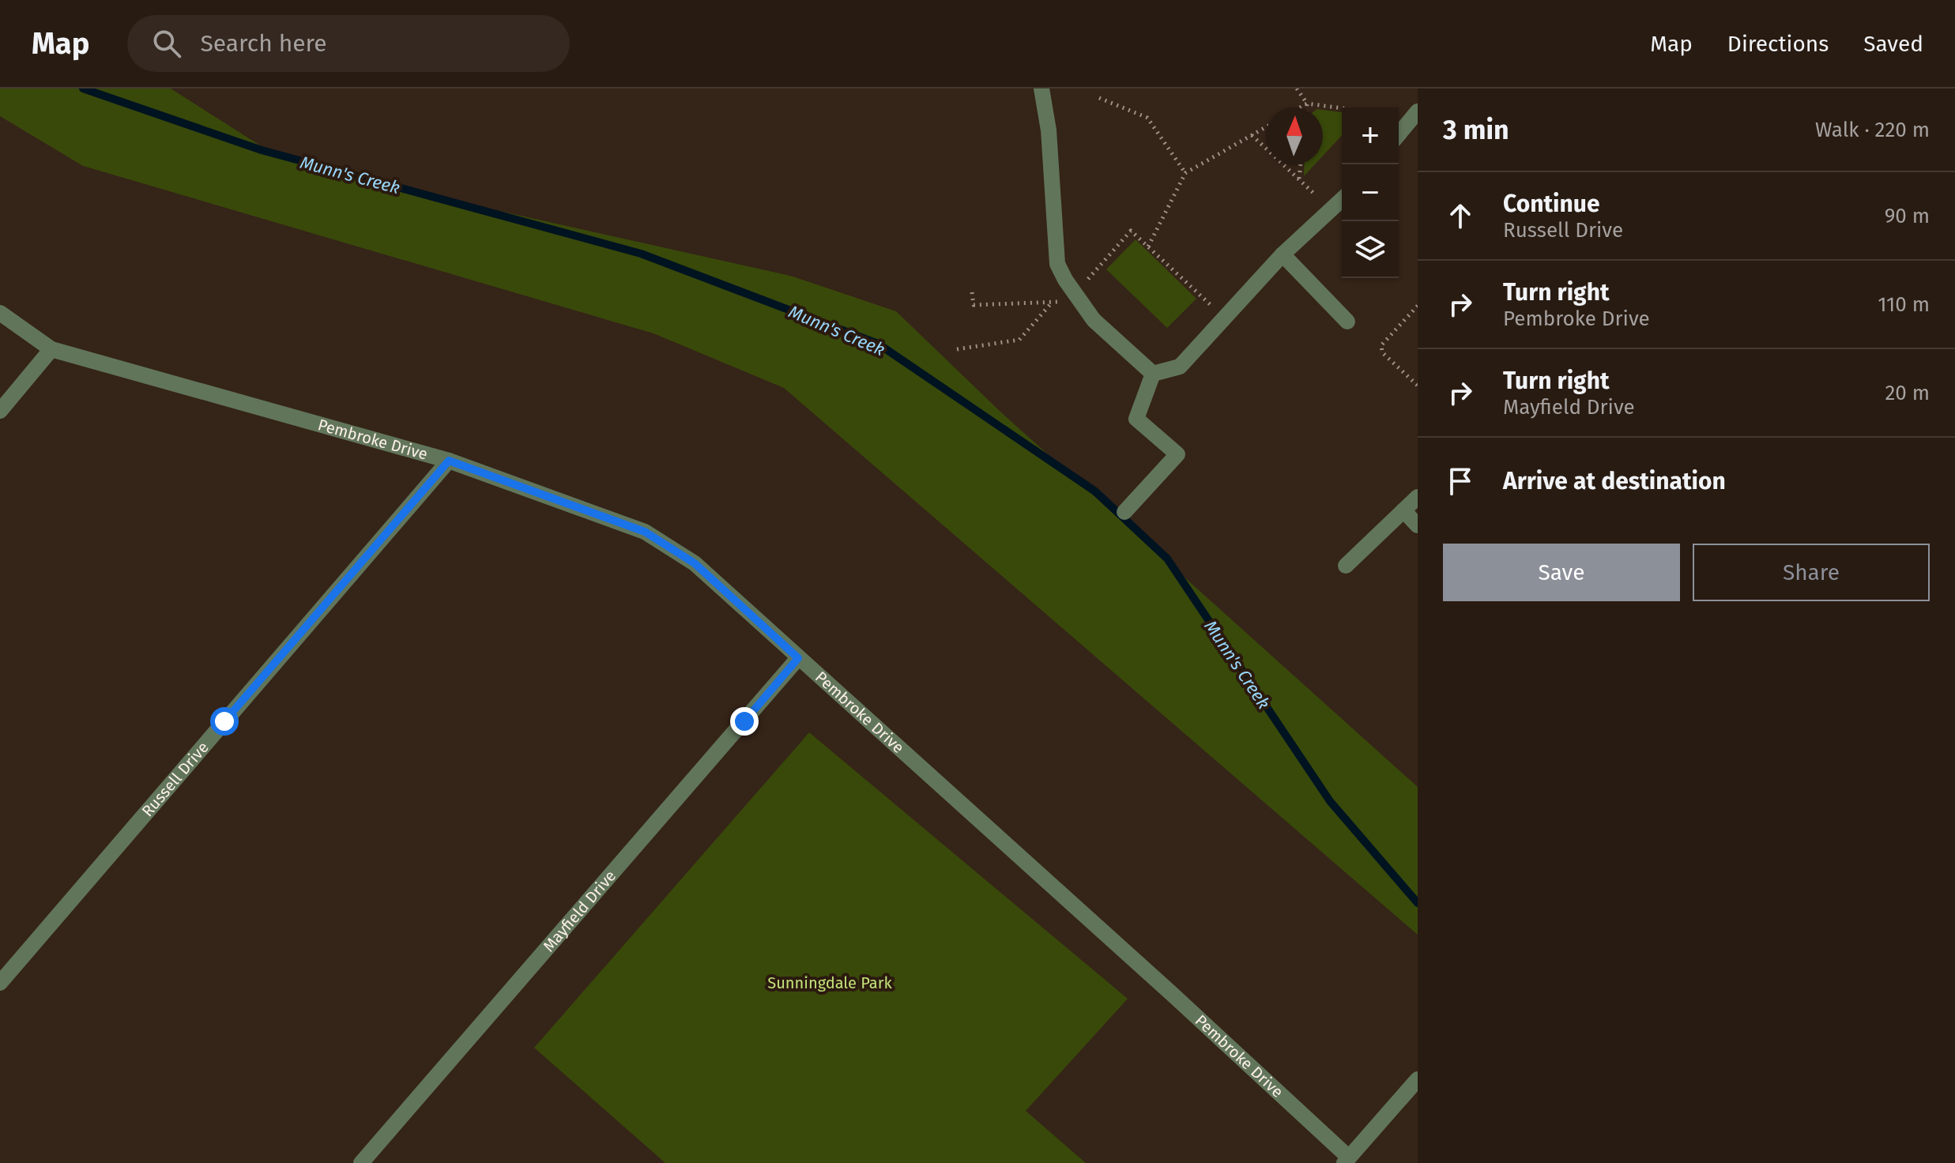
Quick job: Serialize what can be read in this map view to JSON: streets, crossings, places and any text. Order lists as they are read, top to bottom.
{
  "streets": {
    "street": ["Pembroke Drive", "Russell Drive", "Mayfield Drive"]
  },
  "crossings": [
    ["Pembroke Drive", "Russell Drive"],
    ["Pembroke Drive", "Mayfield Drive"]
  ],
  "water": ["Munn's Creek"],
  "parks": ["Sunningdale Park"],
  "north": "top",
  "page": {
    "header": "Map",
    "search": "Search here",
    "nav": ["Map", "Directions", "Saved"],
    "heading": ["3 min", "Walk · 220 m"],
    "map_buttons": ["+", "−"],
    "list": [
      ["Continue", "Russell Drive", "90 m"],
      ["Turn right", "Pembroke Drive", "110 m"],
      ["Turn right", "Mayfield Drive", "20 m"],
      "Arrive at destination"
    ],
    "buttons": ["Save", "Share"]
  }
}
